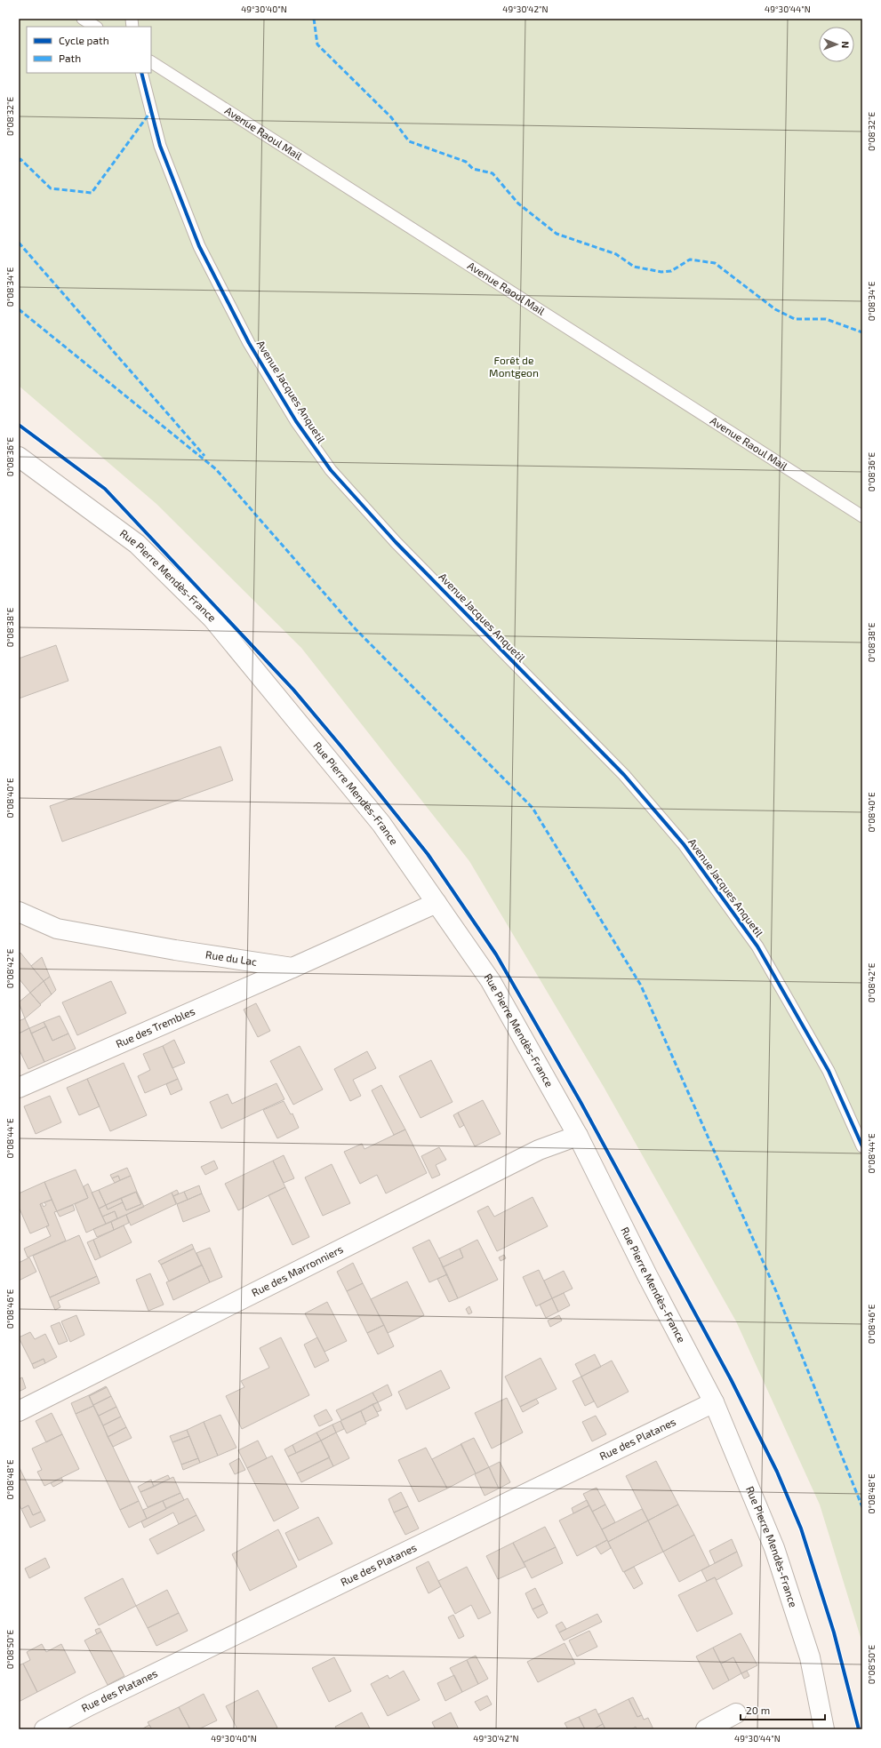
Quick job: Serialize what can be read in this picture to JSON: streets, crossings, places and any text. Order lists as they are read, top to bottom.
{
  "streets": {
    "street": [
      "Rue Pierre Mendès-France",
      "Rue du Lac",
      "Rue des Trembles",
      "Rue des Marronniers",
      "Rue des Platanes"
    ],
    "lane": ["Avenue Raoul Mail", "Avenue Jacques Anquetil"]
  },
  "crossings": [
    ["Rue Pierre Mendès-France", "Rue des Marronniers"],
    ["Rue Pierre Mendès-France", "Rue des Platanes"],
    ["Rue du Lac", "Rue des Trembles"]
  ],
  "parks": ["Forêt de Montgeon"],
  "legend": ["Cycle path", "Path"],
  "scale_bar": "20 m",
  "north": "right",
  "coordinates": [
    "49°30'40\"N",
    "49°30'42\"N",
    "49°30'44\"N",
    "0°08'32\"E",
    "0°08'34\"E",
    "0°08'36\"E",
    "0°08'38\"E",
    "0°08'40\"E",
    "0°08'42\"E",
    "0°08'44\"E",
    "0°08'46\"E",
    "0°08'48\"E",
    "0°08'50\"E"
  ]
}
